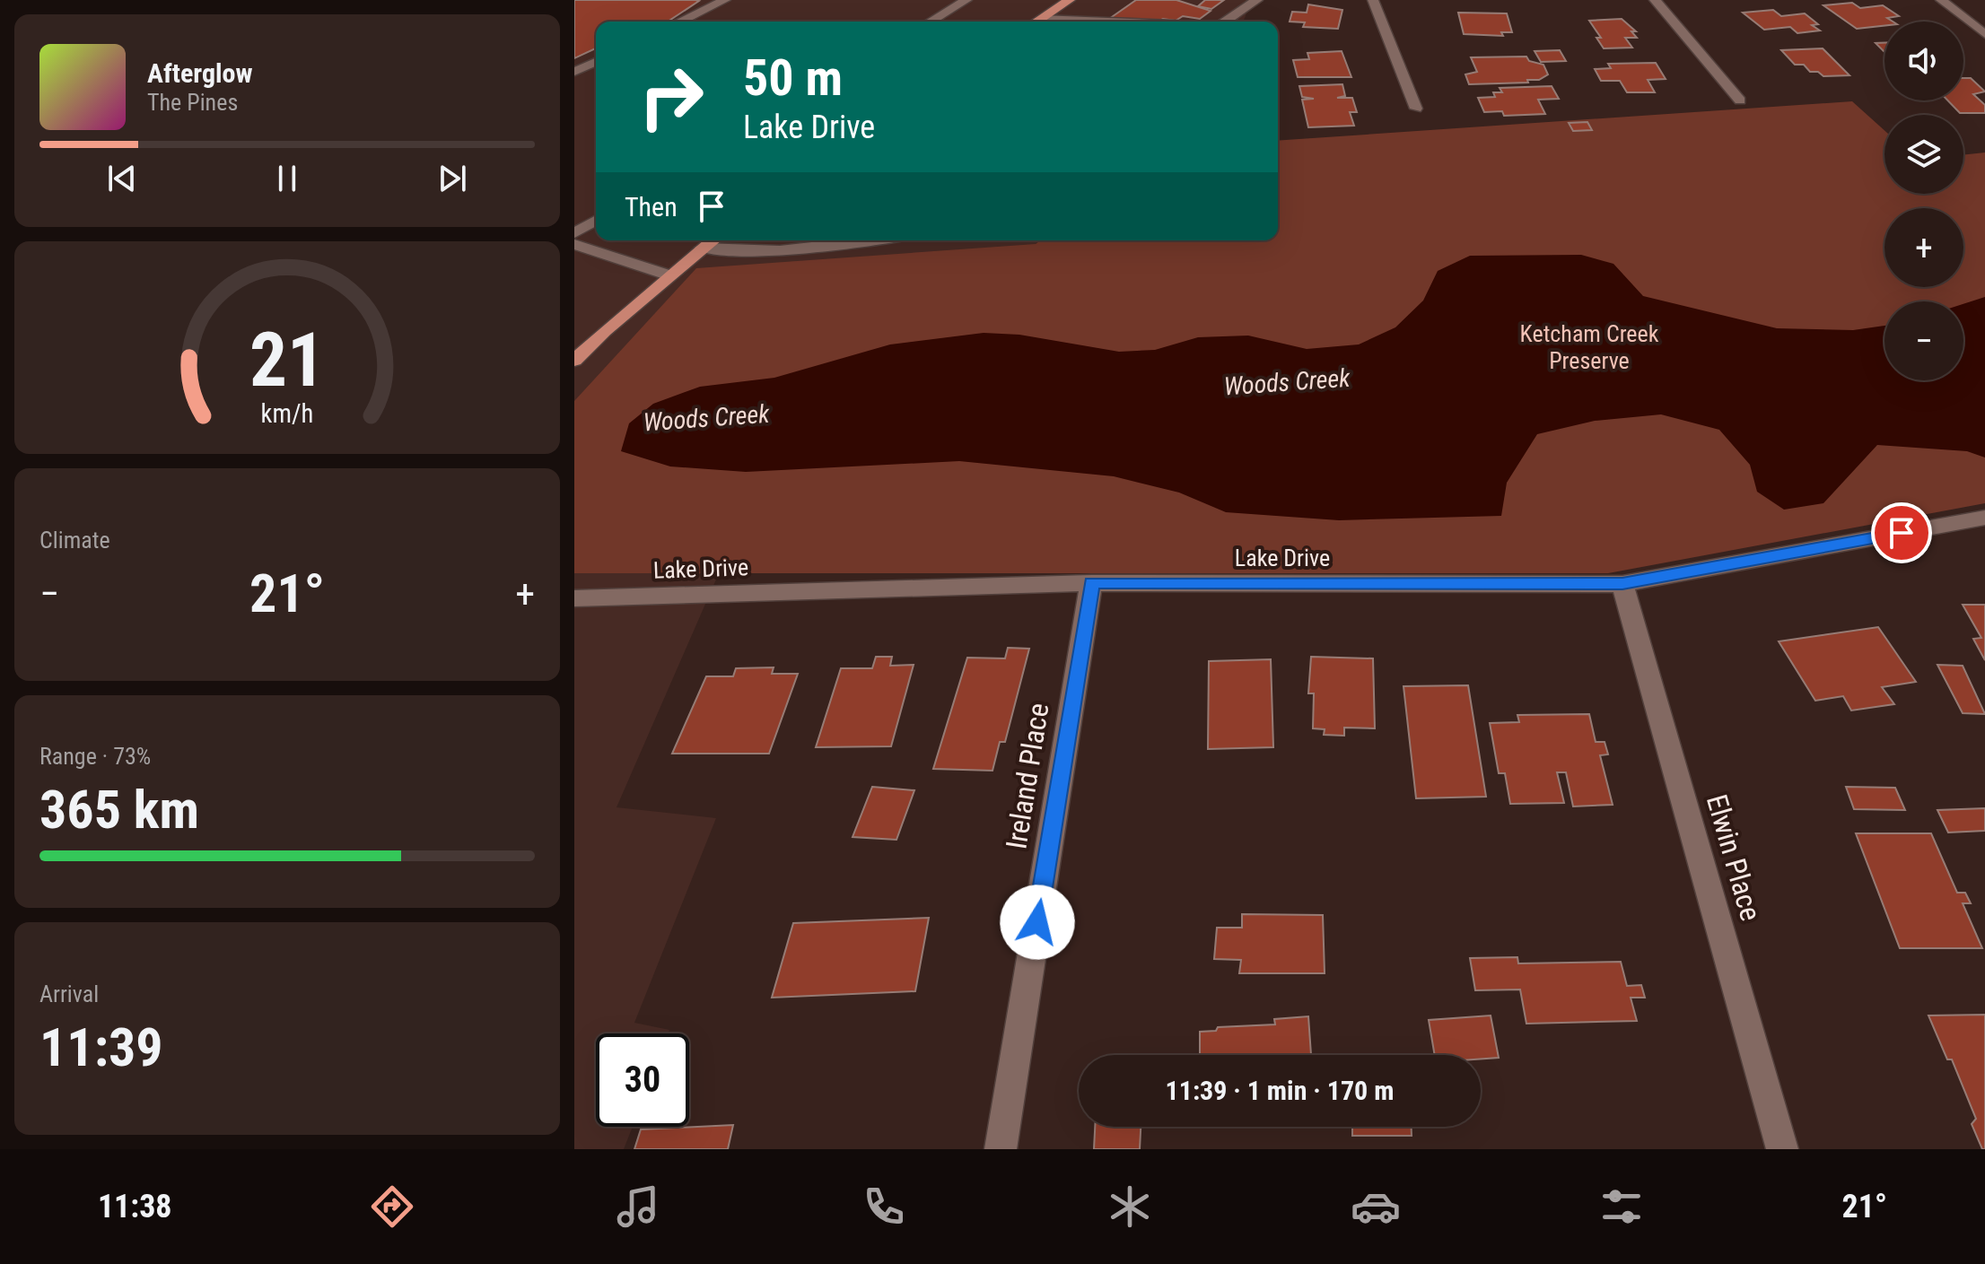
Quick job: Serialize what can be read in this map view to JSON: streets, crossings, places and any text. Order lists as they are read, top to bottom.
{
  "streets": {
    "street": ["Lake Drive", "Ireland Place", "Elwin Place"]
  },
  "crossings": [
    ["Lake Drive", "Ireland Place"],
    ["Lake Drive", "Elwin Place"]
  ],
  "water": ["Woods Creek"],
  "parks": ["Ketcham Creek Preserve"],
  "page": {
    "map_buttons": ["+", "−"],
    "turn": ["50 m", "Lake Drive"],
    "song": ["Afterglow", "The Pines"],
    "then": "Then",
    "tile": [
      "Climate",
      ["Range · 73%", "365 km"],
      ["Arrival", "11:39"]
    ],
    "heat": ["−", "21°", "+"],
    "limit": "30",
    "trip": "11:39 · 1 min · 170 m",
    "tabs": ["11:38", "21°"],
    "gauge": ["21", "km/h"]
  }
}
